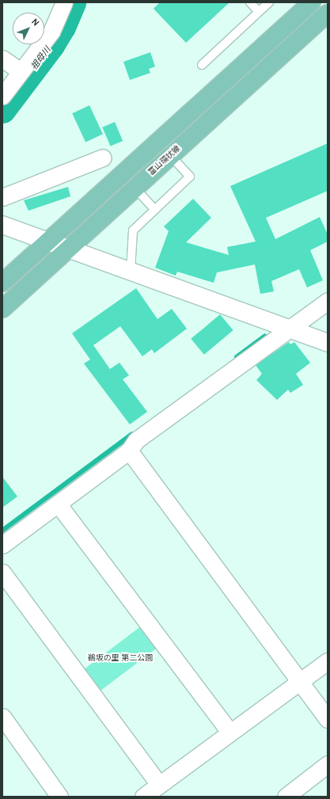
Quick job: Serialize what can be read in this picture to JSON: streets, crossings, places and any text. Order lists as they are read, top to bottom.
{
  "streets": {
    "main road": ["富山環状線"]
  },
  "water": ["祖母川"],
  "parks": ["鵜坂の里 第二公園"],
  "north": "top right"
}
